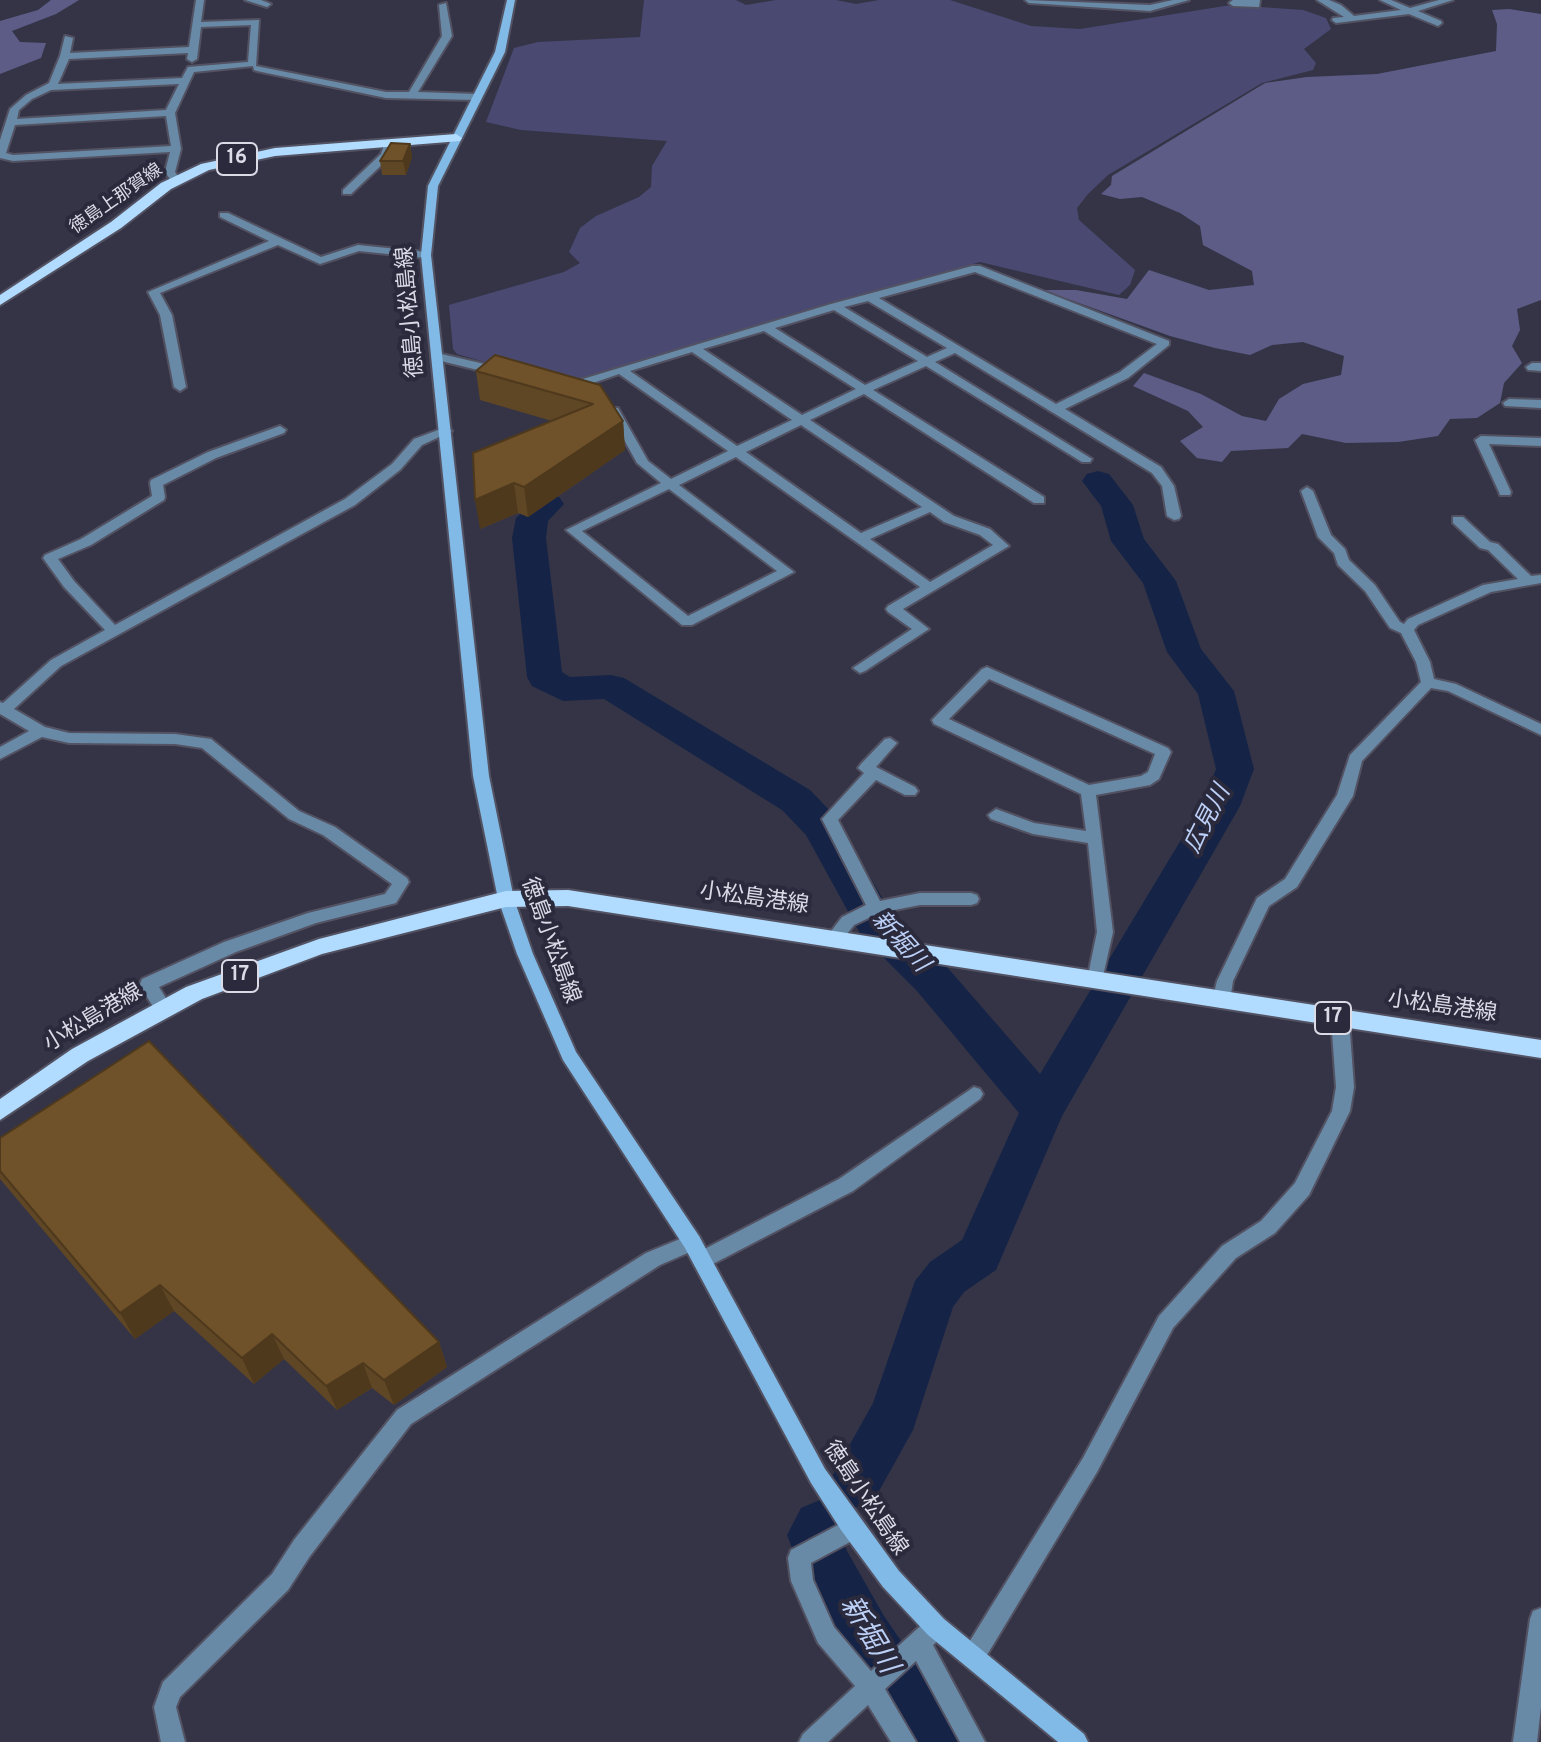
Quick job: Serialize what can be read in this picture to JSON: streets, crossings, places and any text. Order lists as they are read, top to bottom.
{
  "streets": {
    "main road": [
      "16",
      "徳島上那賀線",
      "徳島小松島線",
      "小松島港線",
      "17"
    ]
  },
  "crossings": [
    ["徳島上那賀線", "徳島小松島線"],
    ["徳島小松島線", "小松島港線"]
  ],
  "water": ["広見川", "新堀川"]
}
